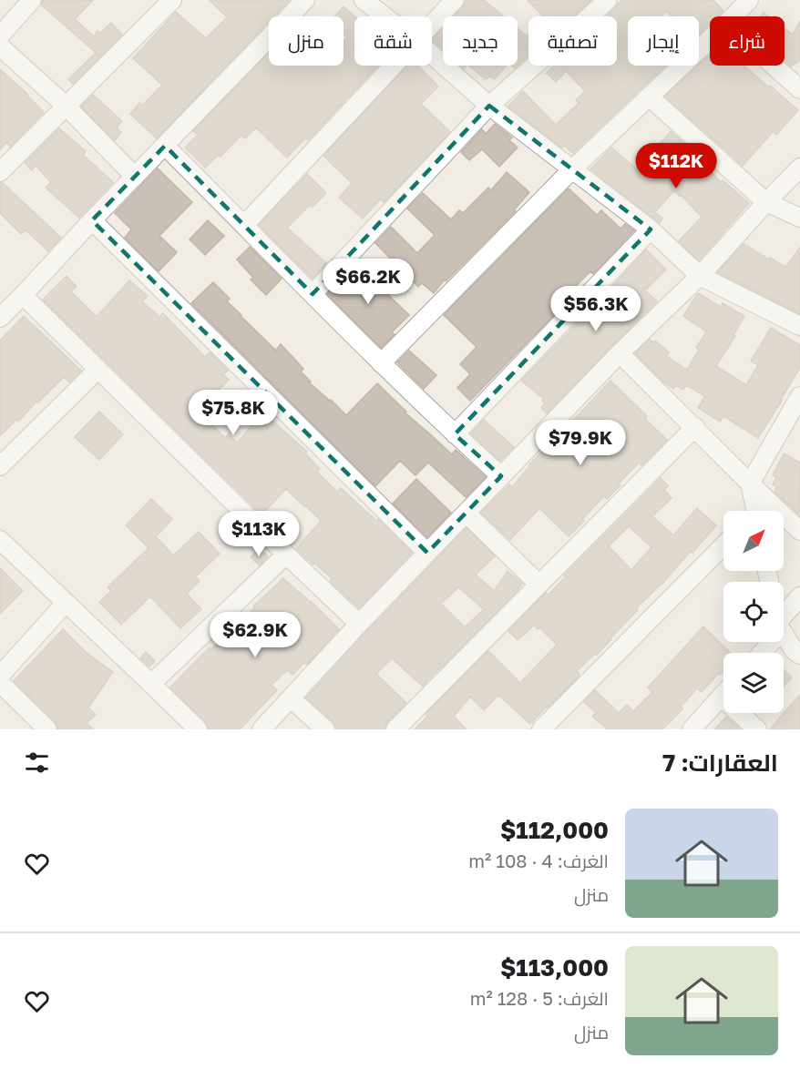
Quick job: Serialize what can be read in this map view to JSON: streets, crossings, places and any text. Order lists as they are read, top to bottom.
{
  "north": "top right",
  "page": {
    "chip": [
      "شراء",
      "إيجار",
      "تصفية",
      "جديد",
      "شقة",
      "منزل"
    ],
    "price": [
      "$112K",
      "$66.2K",
      "$56.3K",
      "$75.8K",
      "$79.9K",
      "$113K",
      "$62.9K"
    ],
    "heading": "العقارات: 7",
    "list": [
      {
        "name": "$112,000",
        "note": "الغرف: 4 · 108 m² · منزل"
      },
      {
        "name": "$113,000",
        "note": "الغرف: 5 · 128 m² · منزل"
      }
    ]
  }
}
